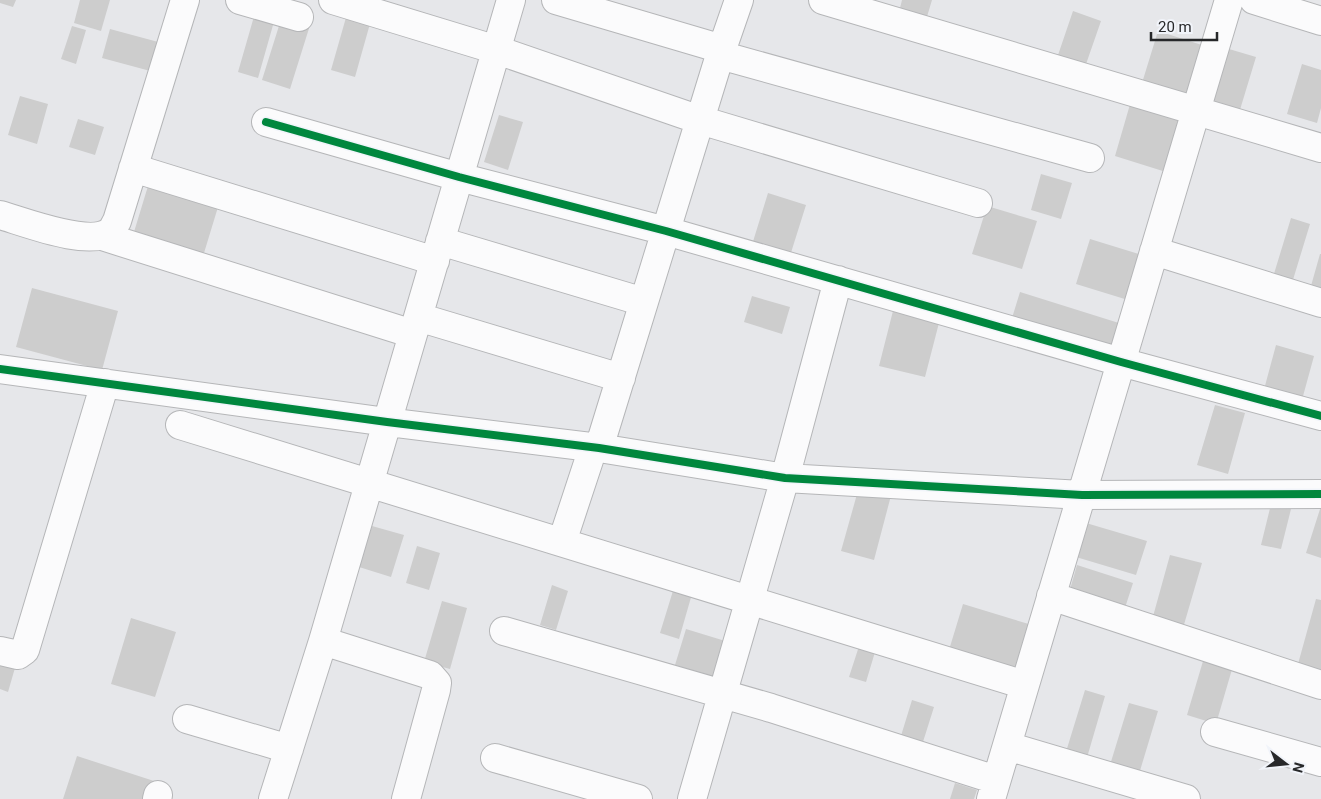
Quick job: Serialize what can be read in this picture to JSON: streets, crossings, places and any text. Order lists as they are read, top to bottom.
{
  "scale_bar": "20 m",
  "north": "right"
}
